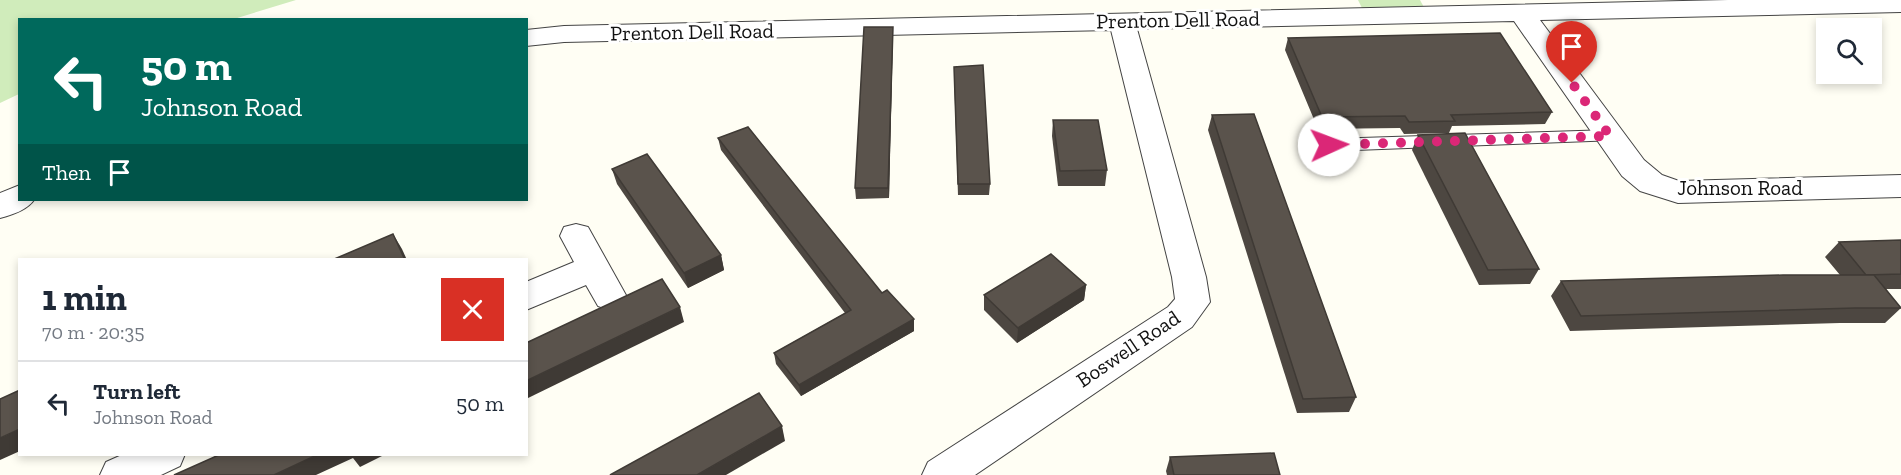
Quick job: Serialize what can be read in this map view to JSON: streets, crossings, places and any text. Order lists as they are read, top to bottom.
{
  "streets": {
    "street": ["Prenton Dell Road", "Johnson Road", "Boswell Road"]
  },
  "crossings": [
    ["Prenton Dell Road", "Johnson Road"],
    ["Prenton Dell Road", "Boswell Road"]
  ],
  "page": {
    "turn": ["50 m", "Johnson Road"],
    "then": "Then",
    "heading": ["1 min", "70 m · 20:35"],
    "list": [
      {
        "name": "Turn left",
        "note": "Johnson Road",
        "value": "50 m"
      }
    ]
  }
}
